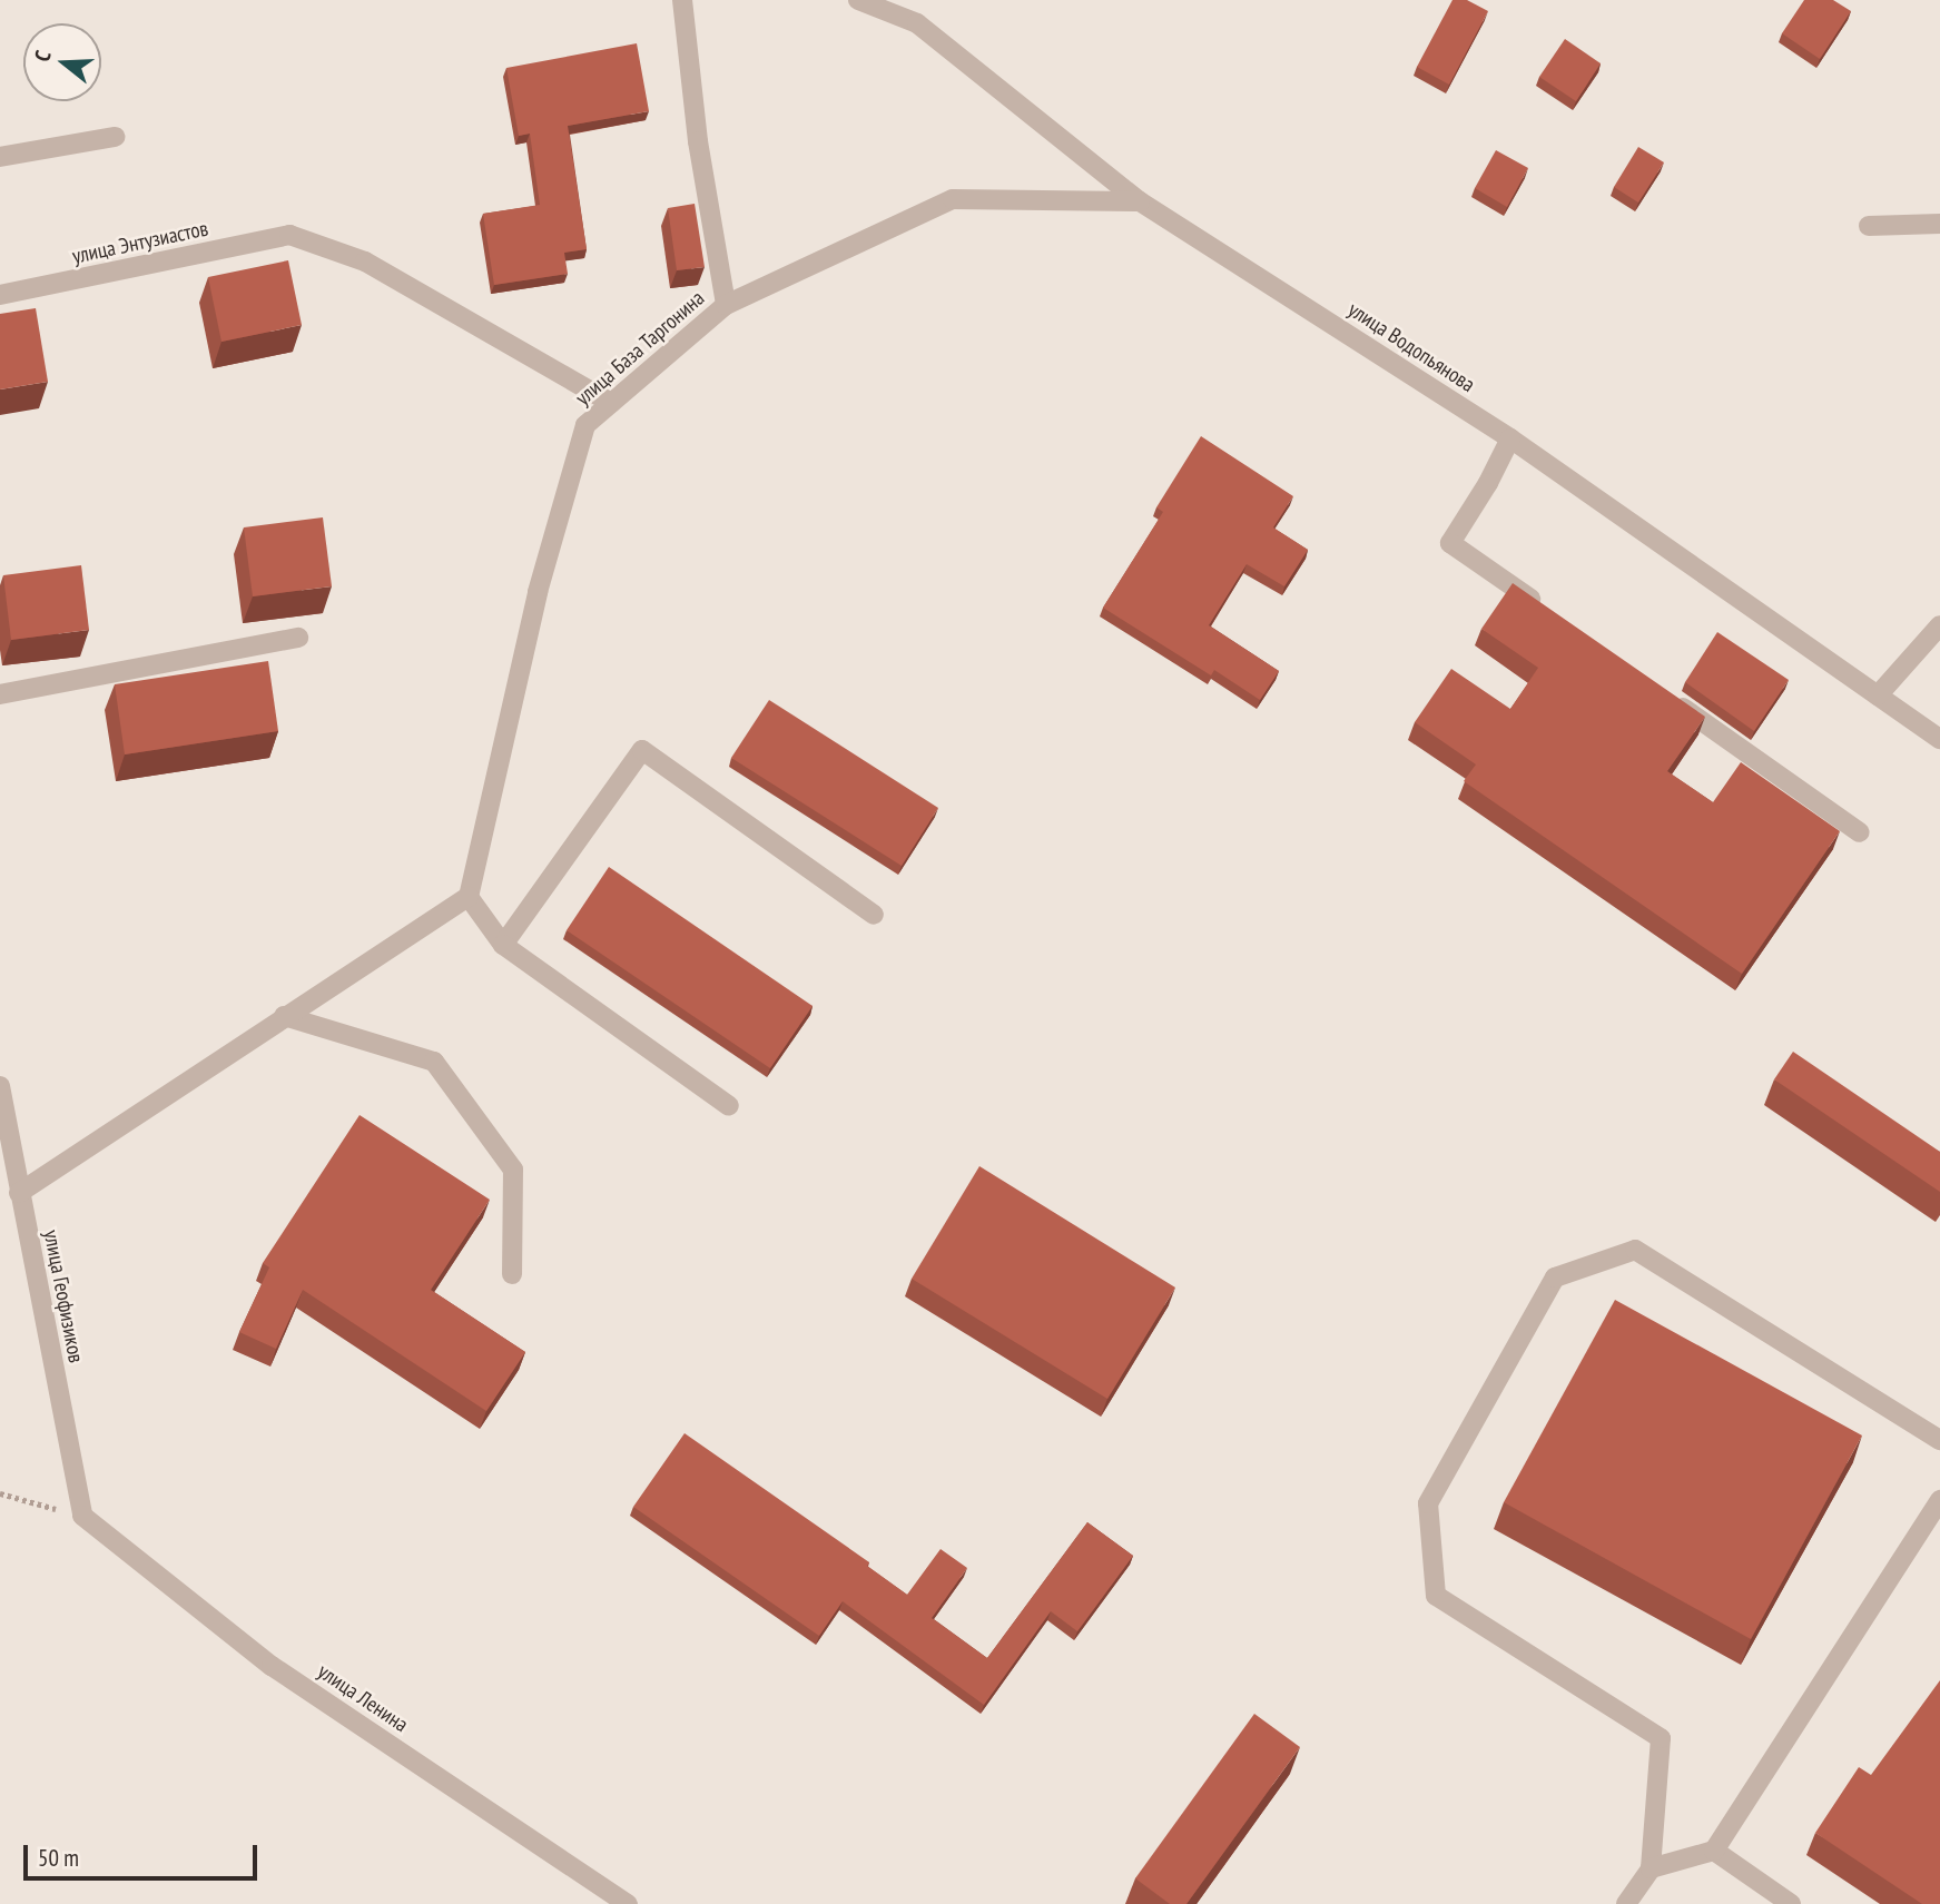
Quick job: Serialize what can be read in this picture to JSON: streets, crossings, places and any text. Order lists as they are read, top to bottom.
{
  "streets": {
    "street": [
      "улица Энтузиастов",
      "улица Водопьянова",
      "улица База Таргонина",
      "улица Геофизиков",
      "улица Ленина"
    ]
  },
  "crossings": [
    ["улица Энтузиастов", "улица База Таргонина"],
    ["улица Водопьянова", "улица База Таргонина"],
    ["улица Геофизиков", "улица Ленина"]
  ],
  "scale_bar": "50 m",
  "north": "left"
}
